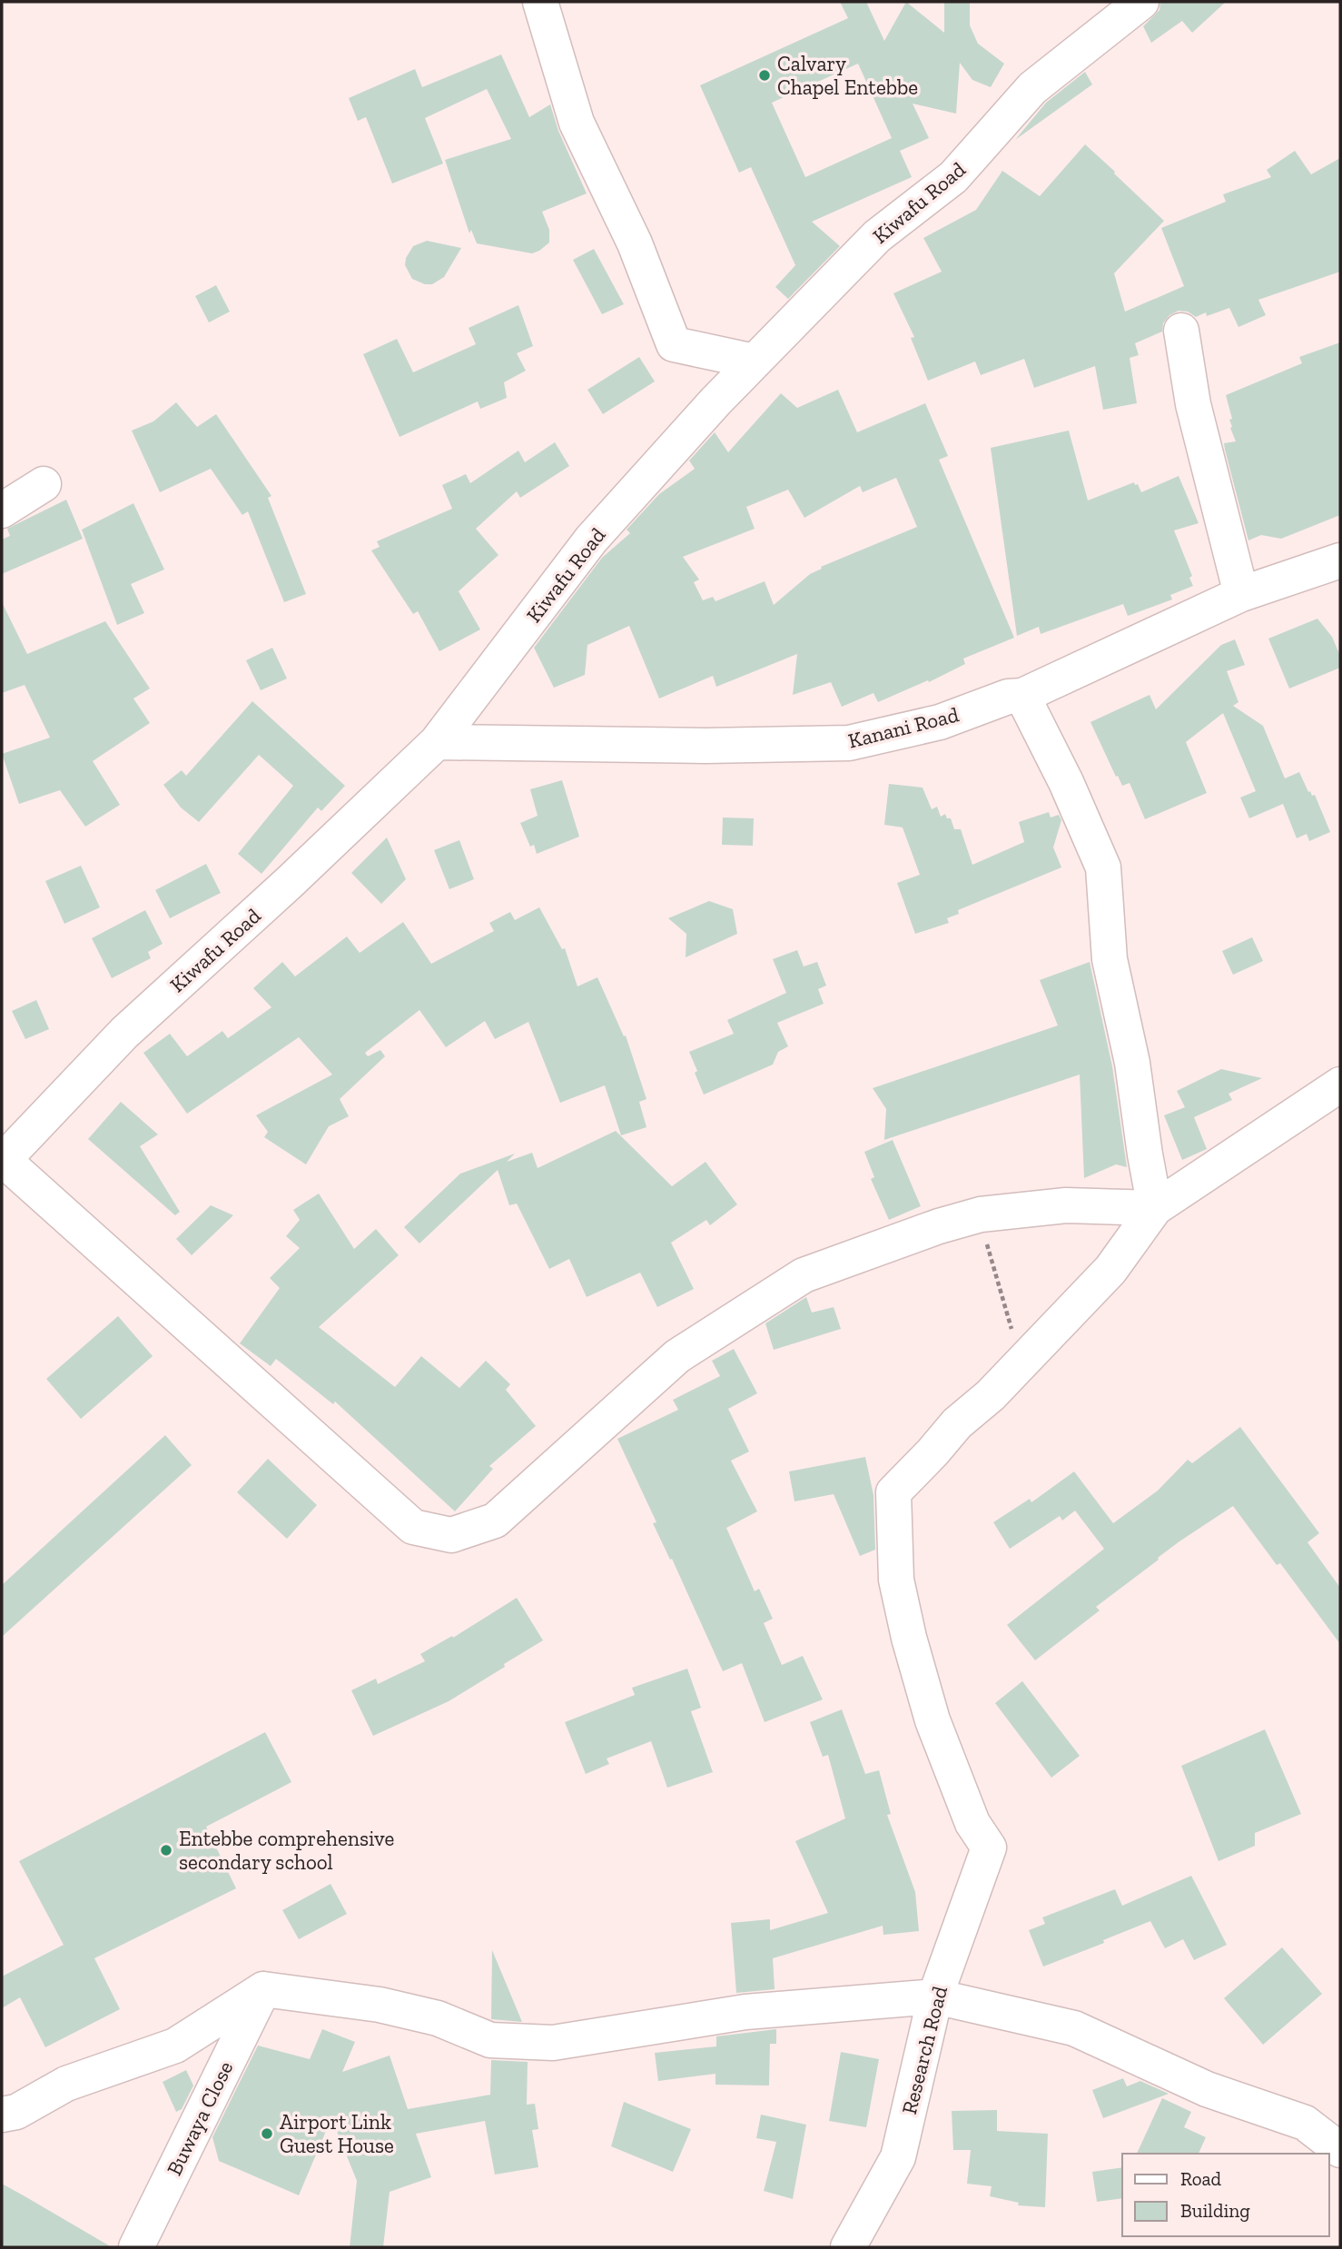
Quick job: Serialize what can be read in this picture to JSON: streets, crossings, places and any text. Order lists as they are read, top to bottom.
{
  "streets": {
    "street": [
      "Kiwafu Road",
      "Kanani Road",
      "Research Road",
      "Buwaya Close"
    ]
  },
  "crossings": [
    ["Kiwafu Road", "Kanani Road"]
  ],
  "places": ["Calvary Chapel Entebbe", "Entebbe comprehensive secondary school", "Airport Link Guest House"],
  "legend": ["Road", "Building"]
}
